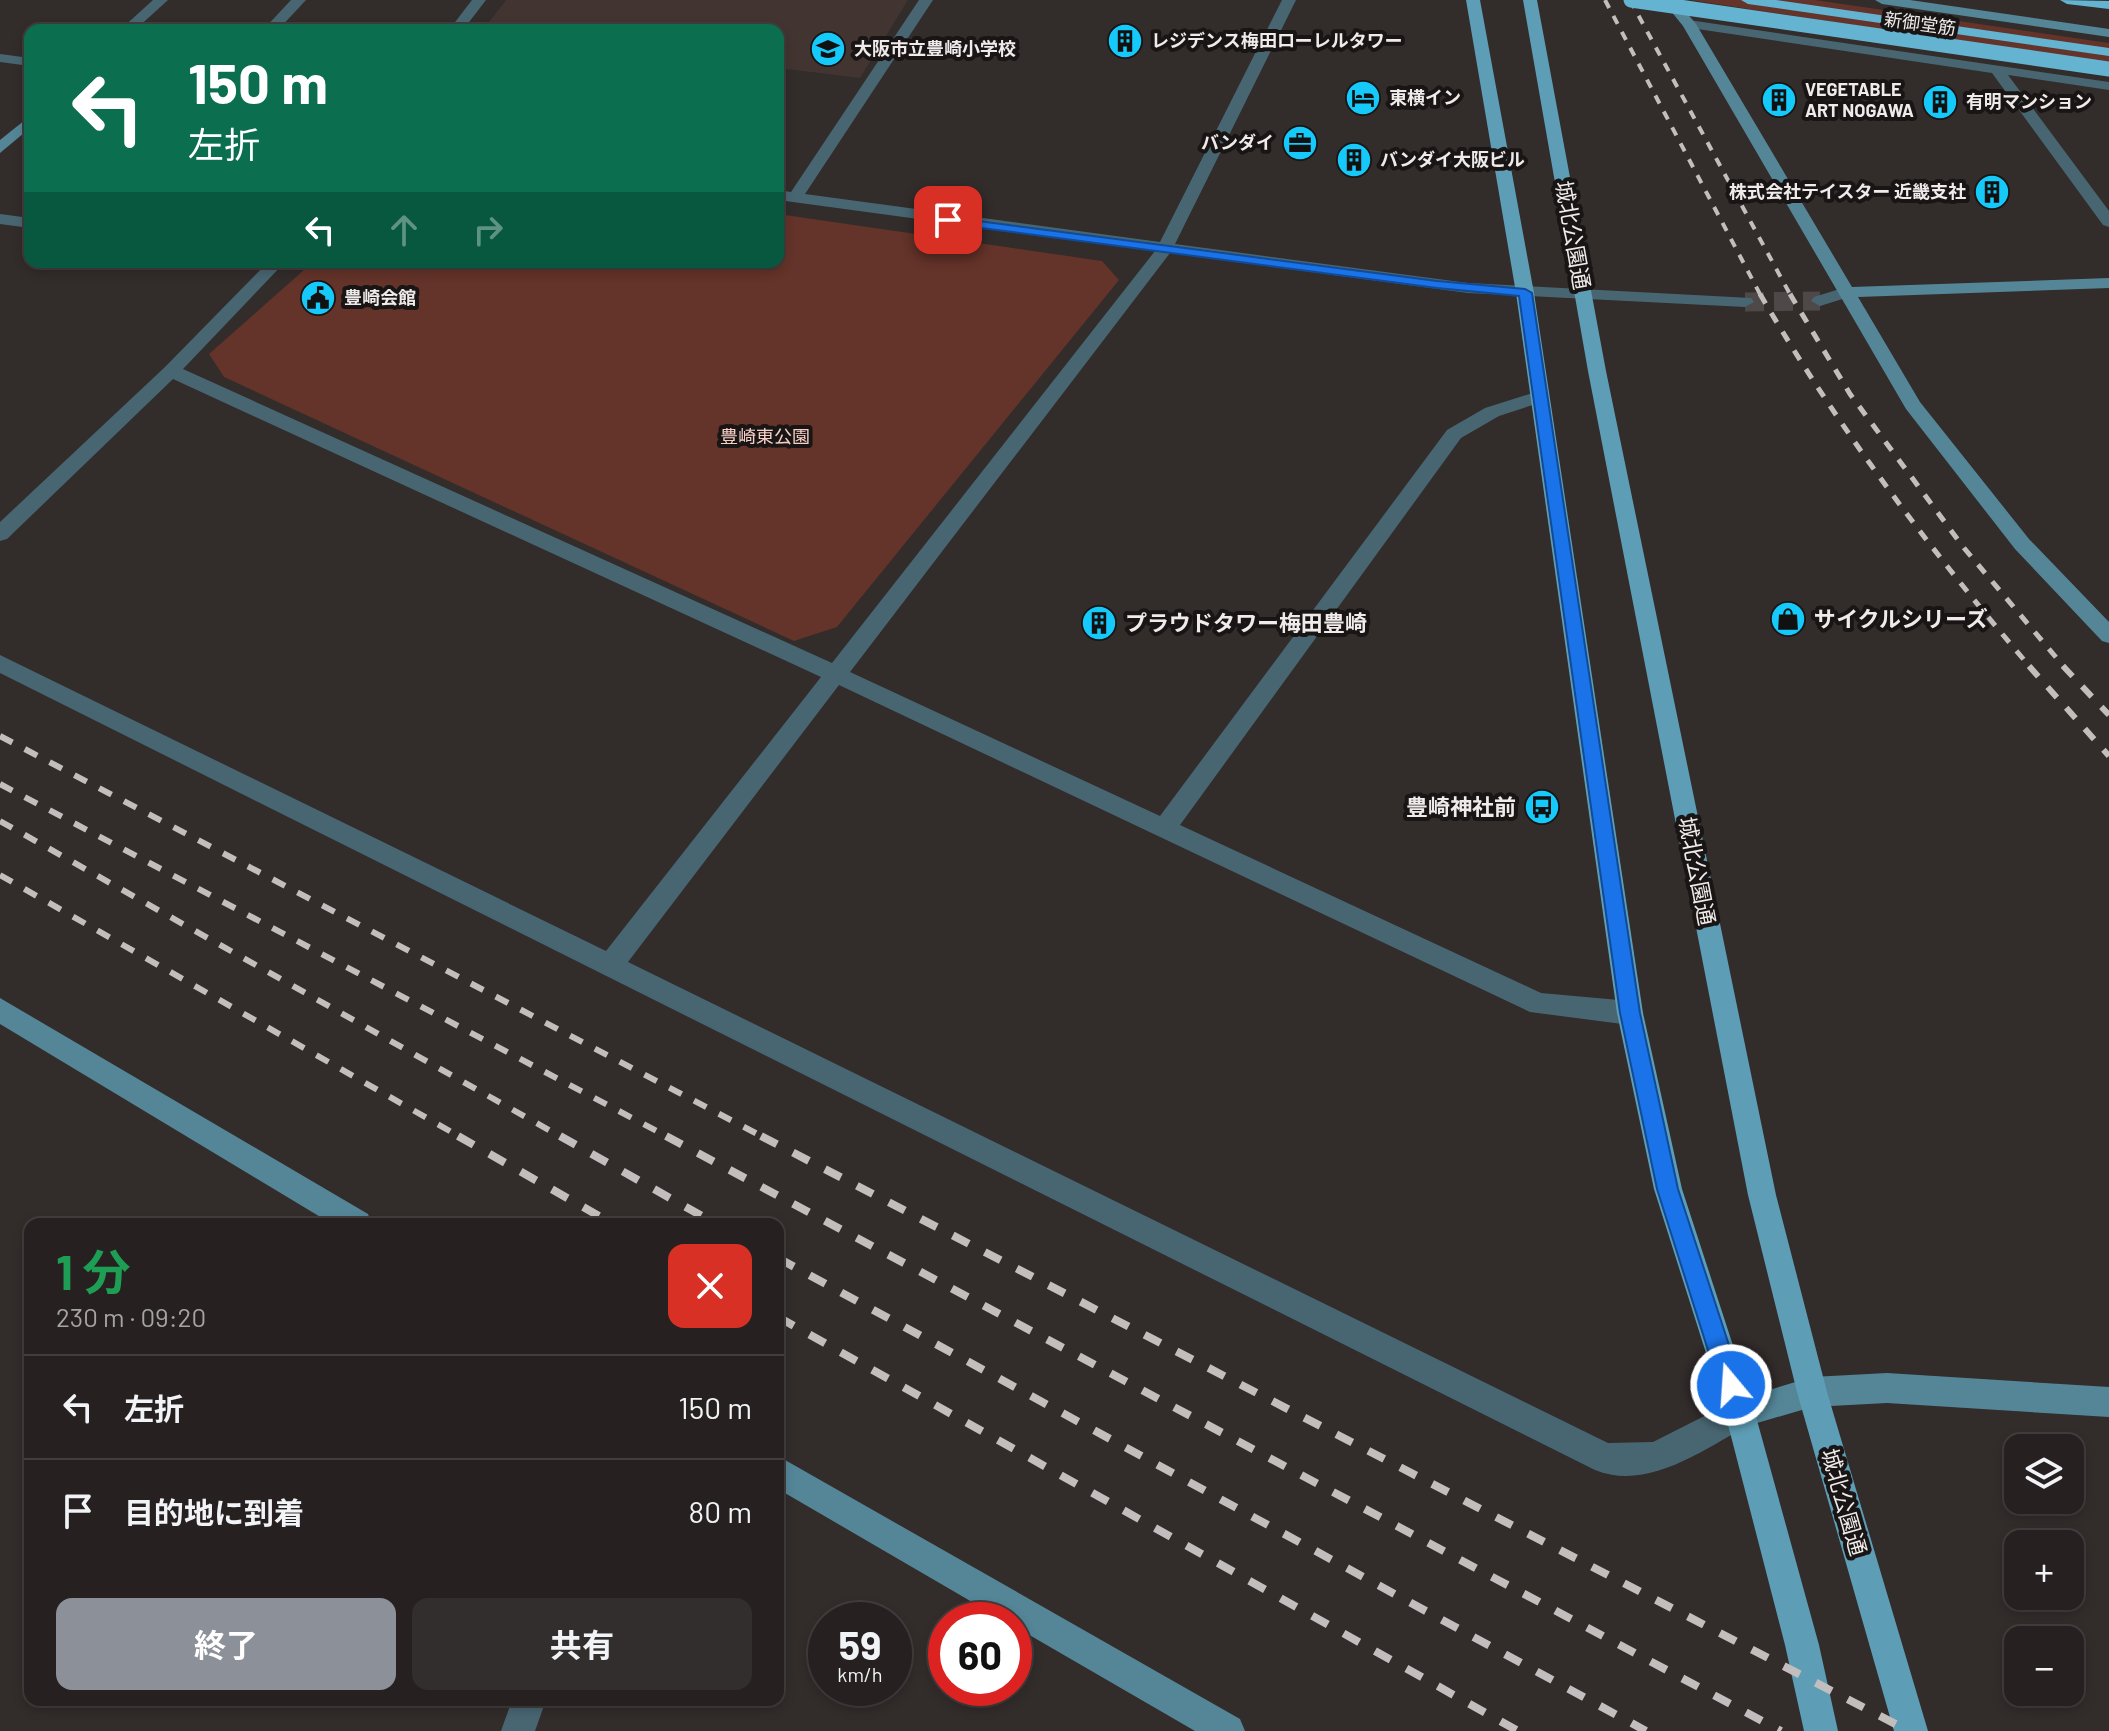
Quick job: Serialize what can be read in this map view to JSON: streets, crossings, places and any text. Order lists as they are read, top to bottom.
{
  "streets": {
    "highway": ["新御堂筋"],
    "main road": ["城北公園通"]
  },
  "parks": ["豊崎東公園"],
  "places": {
    "building": [
      "レジデンス梅田ローレルタワー",
      "VEGETABLE ART NOGAWA",
      "有明マンション",
      "バンダイ大阪ビル",
      "株式会社テイスター 近畿支社",
      "プラウドタワー梅田豊崎"
    ],
    "school or university": ["大阪市立豊崎小学校"],
    "hotel": ["東横イン"],
    "office": ["バンダイ"],
    "public building": ["豊崎会館"],
    "shop": ["サイクルシリーズ"],
    "bus stop": ["豊崎神社前"]
  },
  "page": {
    "turn": ["150 m", "左折"],
    "heading": ["1 分", "230 m · 09:20"],
    "list": [
      {
        "name": "左折",
        "value": "150 m"
      },
      {
        "name": "目的地に到着",
        "value": "80 m"
      }
    ],
    "map_buttons": ["+", "−"],
    "buttons": ["終了", "共有"],
    "speed": "59 km/h",
    "limit": "60"
  }
}
